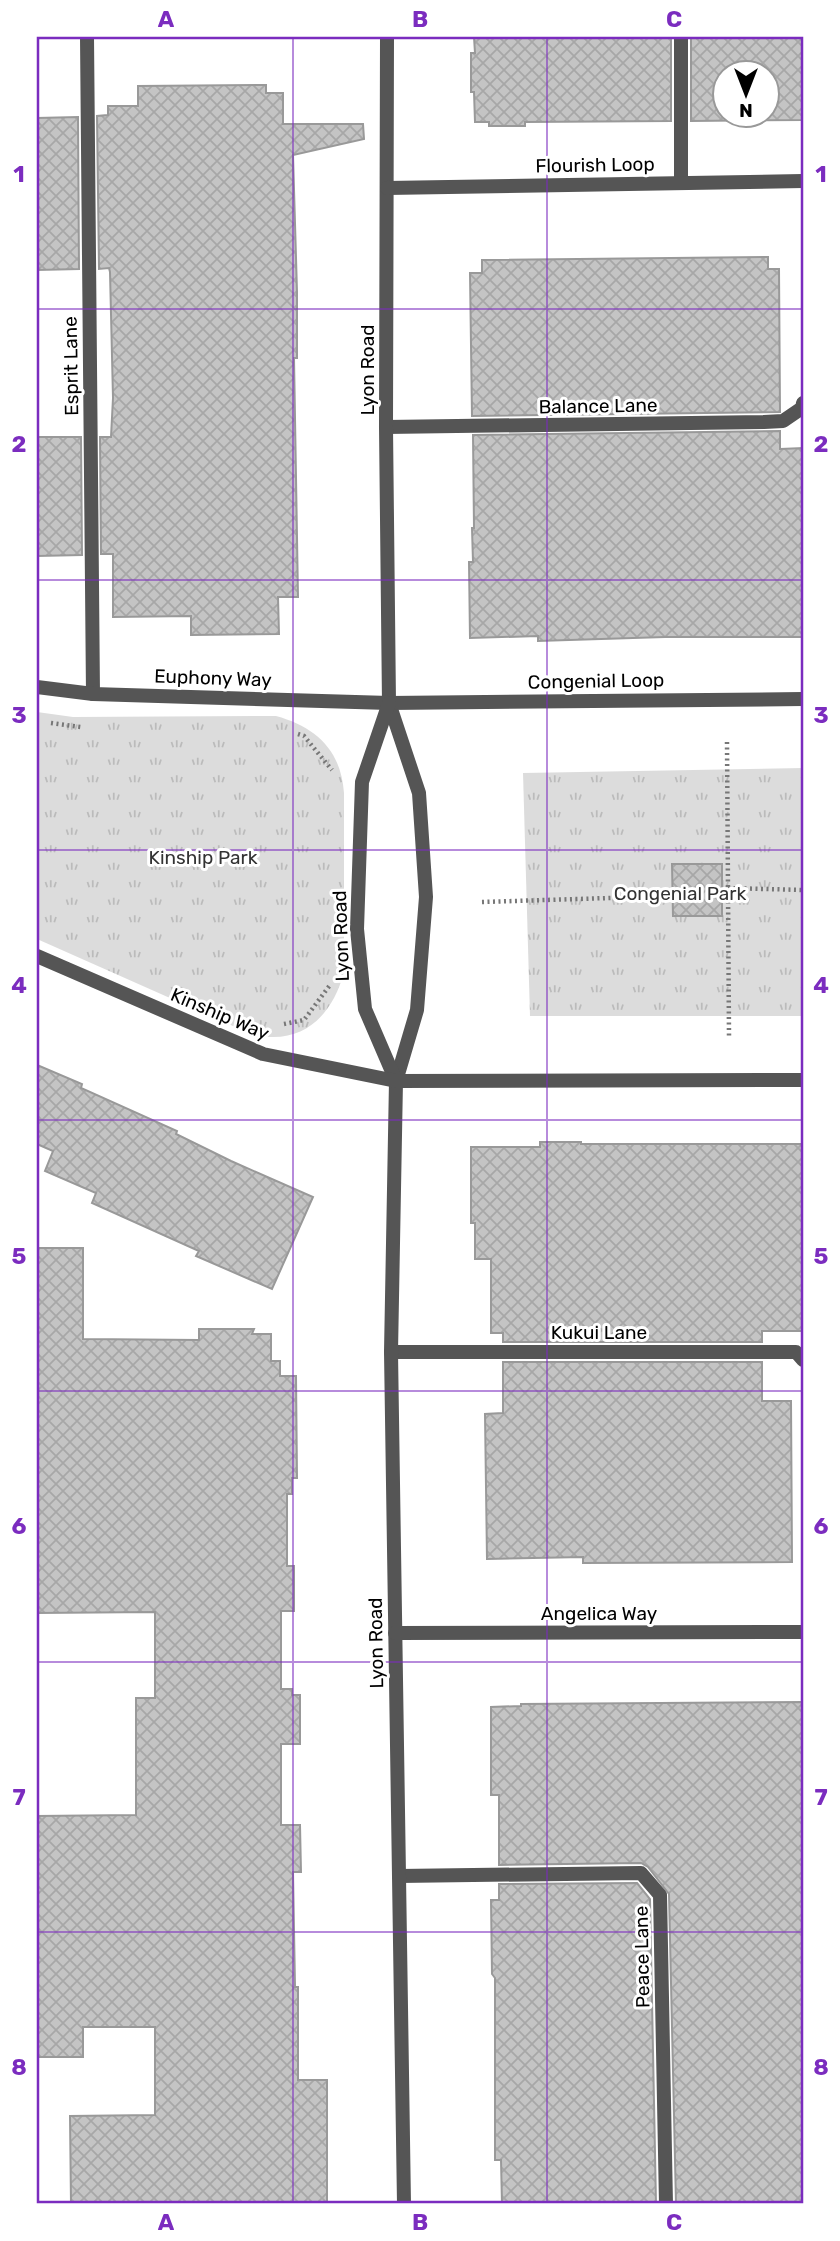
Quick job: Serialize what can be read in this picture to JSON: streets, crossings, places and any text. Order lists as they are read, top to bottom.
{
  "streets": {
    "street": [
      "Flourish Loop",
      "Esprit Lane",
      "Lyon Road",
      "Balance Lane",
      "Euphony Way",
      "Congenial Loop",
      "Kinship Way",
      "Kukui Lane",
      "Angelica Way",
      "Peace Lane"
    ]
  },
  "crossings": [
    ["Flourish Loop", "Lyon Road"],
    ["Esprit Lane", "Euphony Way"],
    ["Lyon Road", "Balance Lane"],
    ["Lyon Road", "Euphony Way"],
    ["Lyon Road", "Congenial Loop"],
    ["Lyon Road", "Kinship Way"],
    ["Lyon Road", "Kukui Lane"],
    ["Lyon Road", "Angelica Way"],
    ["Lyon Road", "Peace Lane"],
    ["Euphony Way", "Congenial Loop"]
  ],
  "parks": ["Kinship Park", "Congenial Park"],
  "north": "bottom",
  "grid": {
    "columns": ["A", "B", "C"],
    "rows": [
      "1",
      "2",
      "3",
      "4",
      "5",
      "6",
      "7",
      "8"
    ]
  }
}
